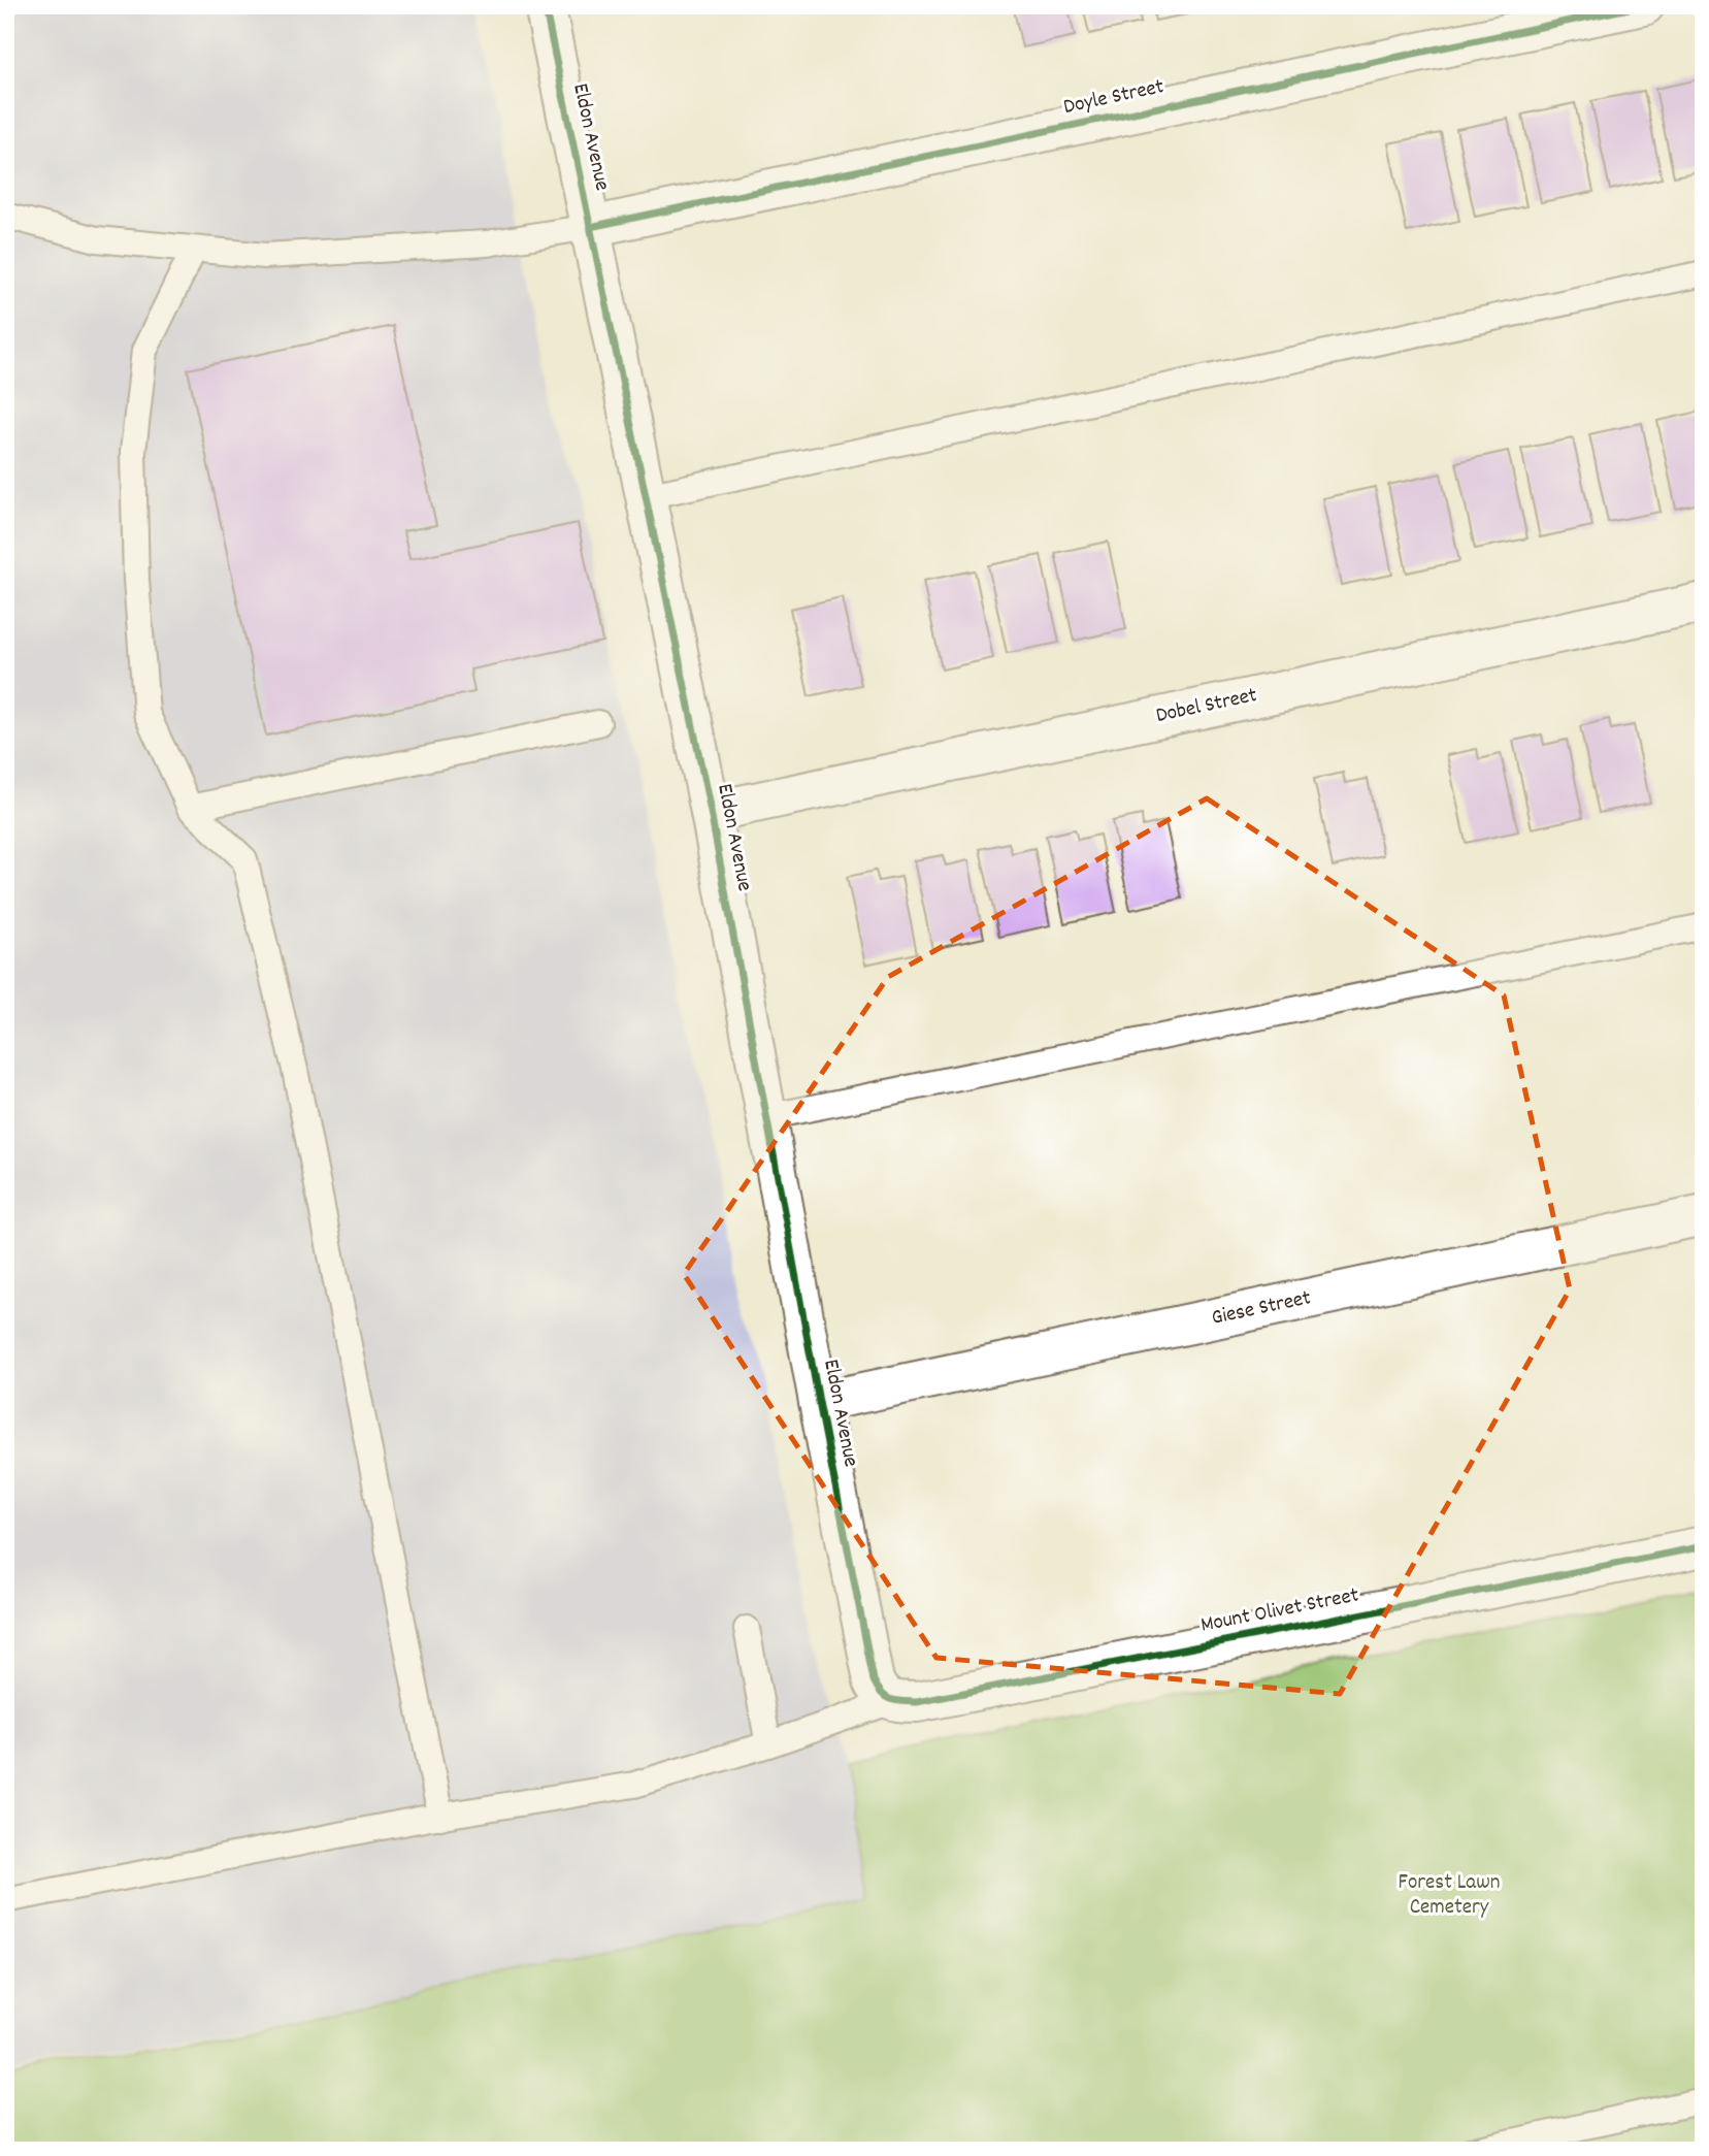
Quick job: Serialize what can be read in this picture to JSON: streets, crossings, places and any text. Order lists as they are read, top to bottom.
{
  "streets": {
    "street": [
      "Doyle Street",
      "Eldon Avenue",
      "Dobel Street",
      "Giese Street",
      "Mount Olivet Street"
    ]
  },
  "crossings": [
    ["Doyle Street", "Eldon Avenue"],
    ["Eldon Avenue", "Dobel Street"],
    ["Eldon Avenue", "Giese Street"],
    ["Eldon Avenue", "Mount Olivet Street"]
  ],
  "parks": ["Forest Lawn Cemetery"]
}
